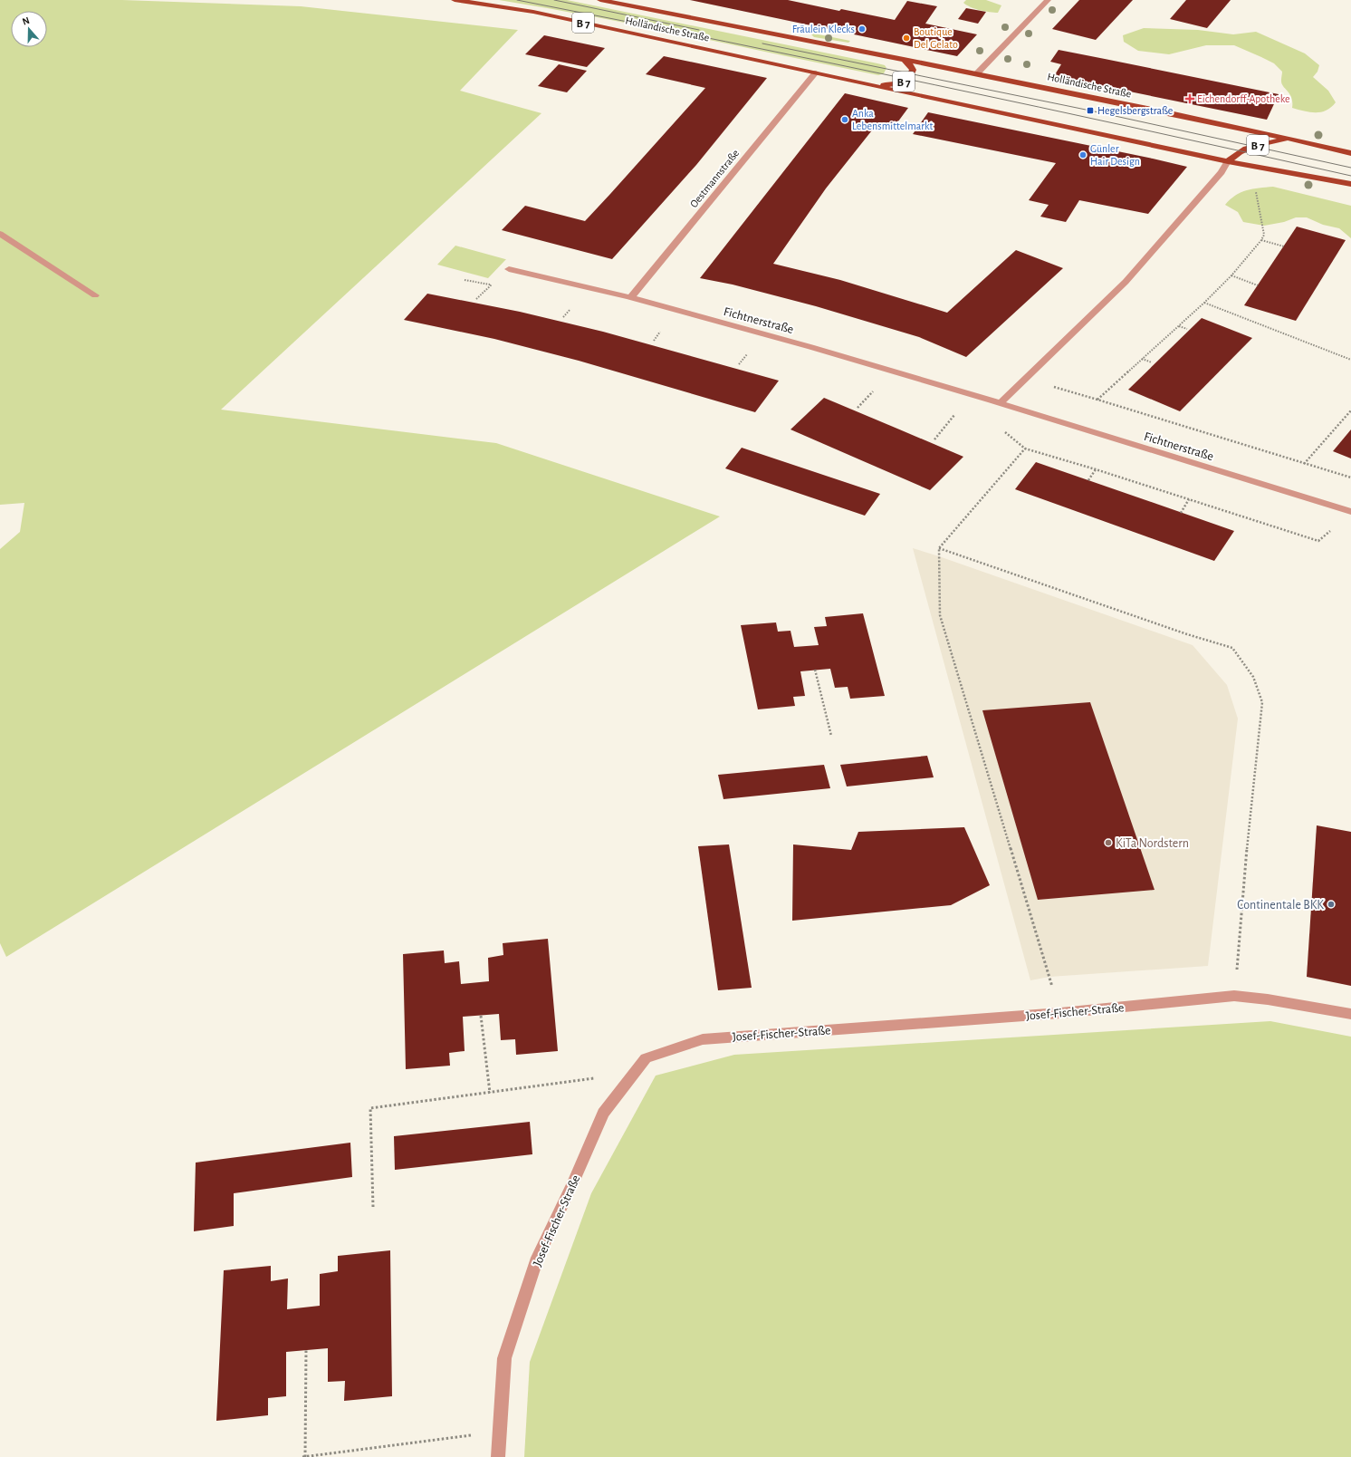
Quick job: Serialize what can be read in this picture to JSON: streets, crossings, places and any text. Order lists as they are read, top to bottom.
{
  "streets": {
    "main road": ["B 7", "Holländische Straße"],
    "street": ["Oestmannstraße", "Fichtnerstraße", "Josef-Fischer-Straße"]
  },
  "crossings": [
    ["Holländische Straße", "Oestmannstraße"],
    ["Oestmannstraße", "Fichtnerstraße"]
  ],
  "places": {
    "other": [
      "Fräulein Klecks",
      "Boutique Del Gelato",
      "Anka Lebensmittelmarkt",
      "Günler Hair Design",
      "KiTa Nordstern",
      "Continentale BKK"
    ],
    "health": ["Eichendorff-Apotheke"],
    "transit": ["Hegelsbergstraße"]
  },
  "north": "top"
}
